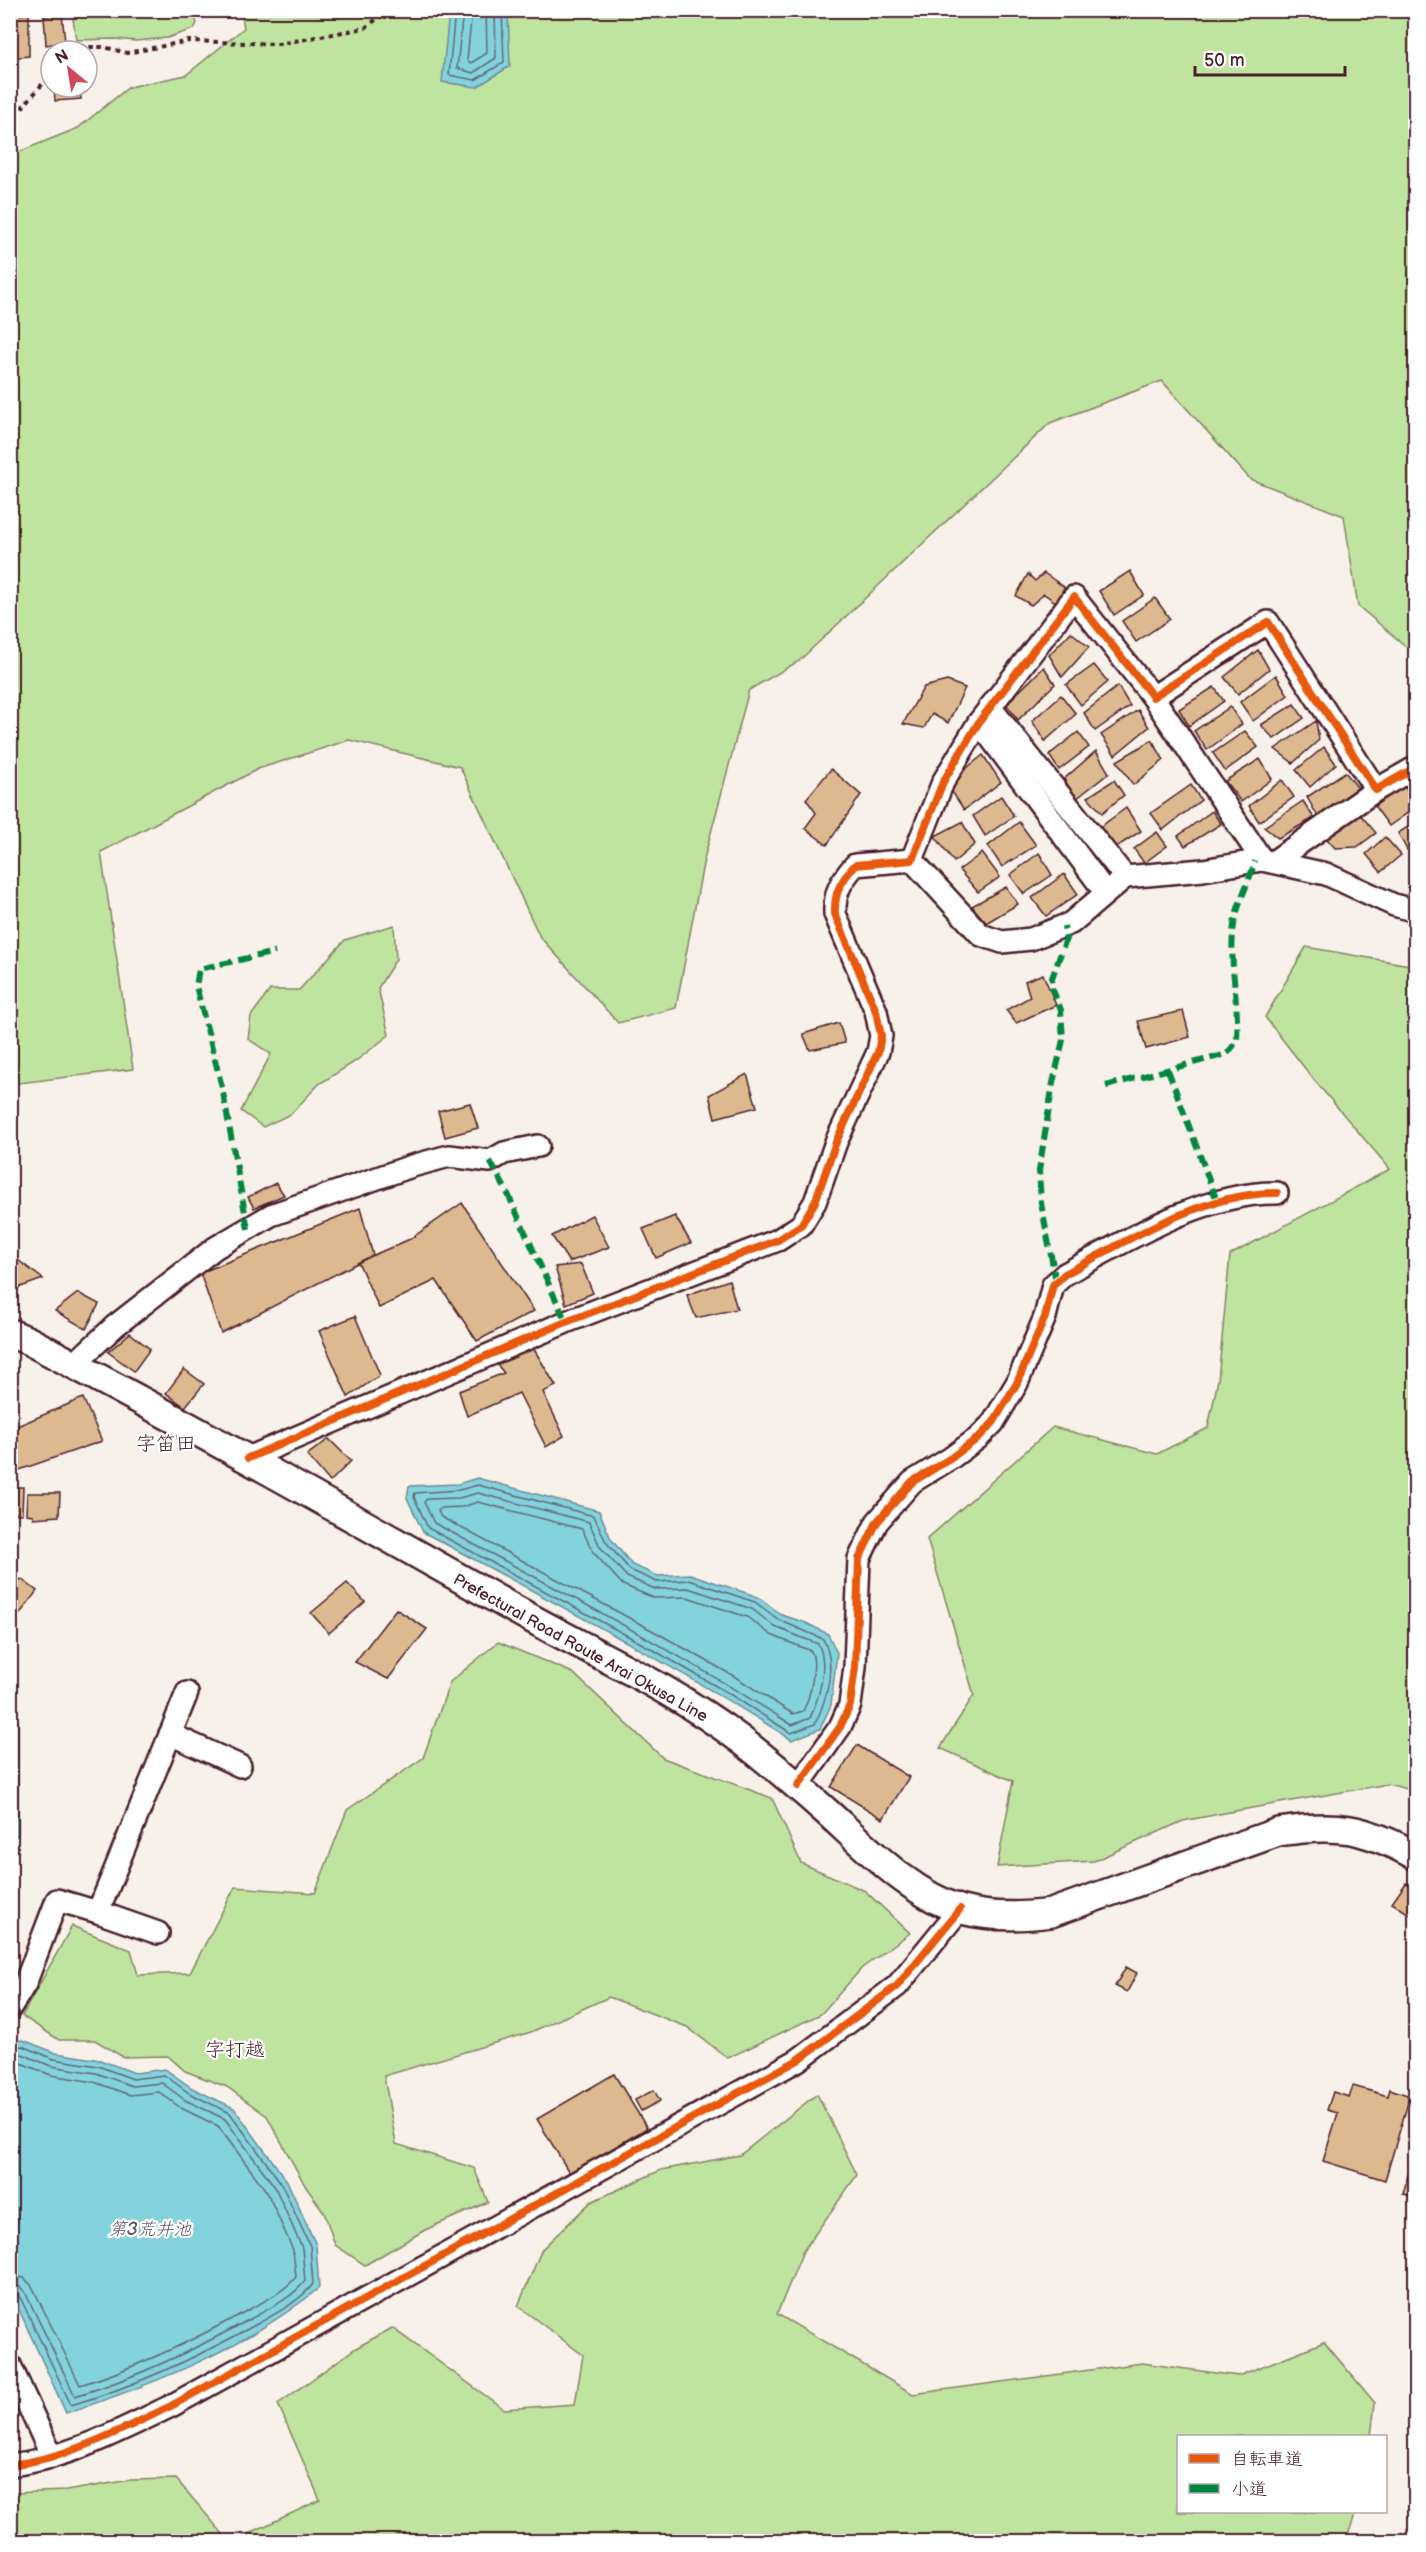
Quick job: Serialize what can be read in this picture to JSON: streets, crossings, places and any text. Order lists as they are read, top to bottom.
{
  "streets": {
    "main road": ["Prefectural Road Route Arai Okusa Line"]
  },
  "districts": ["字笛田", "字打越"],
  "water": ["第3荒井池"],
  "legend": ["自転車道", "小道"],
  "scale_bar": "50 m",
  "north": "top left"
}
